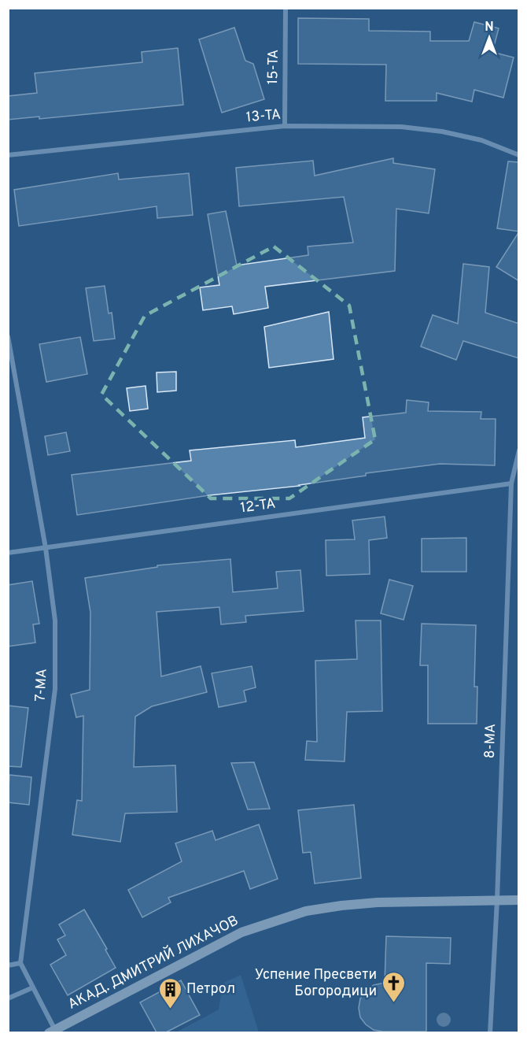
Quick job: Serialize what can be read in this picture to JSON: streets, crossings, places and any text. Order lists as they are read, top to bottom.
{
  "streets": {
    "street": [
      "15-ТА",
      "13-ТА",
      "12-ТА",
      "7-МА",
      "8-МА",
      "АКАД. ДМИТРИЙ ЛИХАЧОВ"
    ]
  },
  "crossings": [
    ["15-ТА", "13-ТА"],
    ["12-ТА", "7-МА"],
    ["12-ТА", "8-МА"],
    ["8-МА", "АКАД. ДМИТРИЙ ЛИХАЧОВ"]
  ],
  "places": {
    "church": ["Успение Пресвети Богородици"],
    "building": ["Петрол"]
  },
  "north": "top"
}
